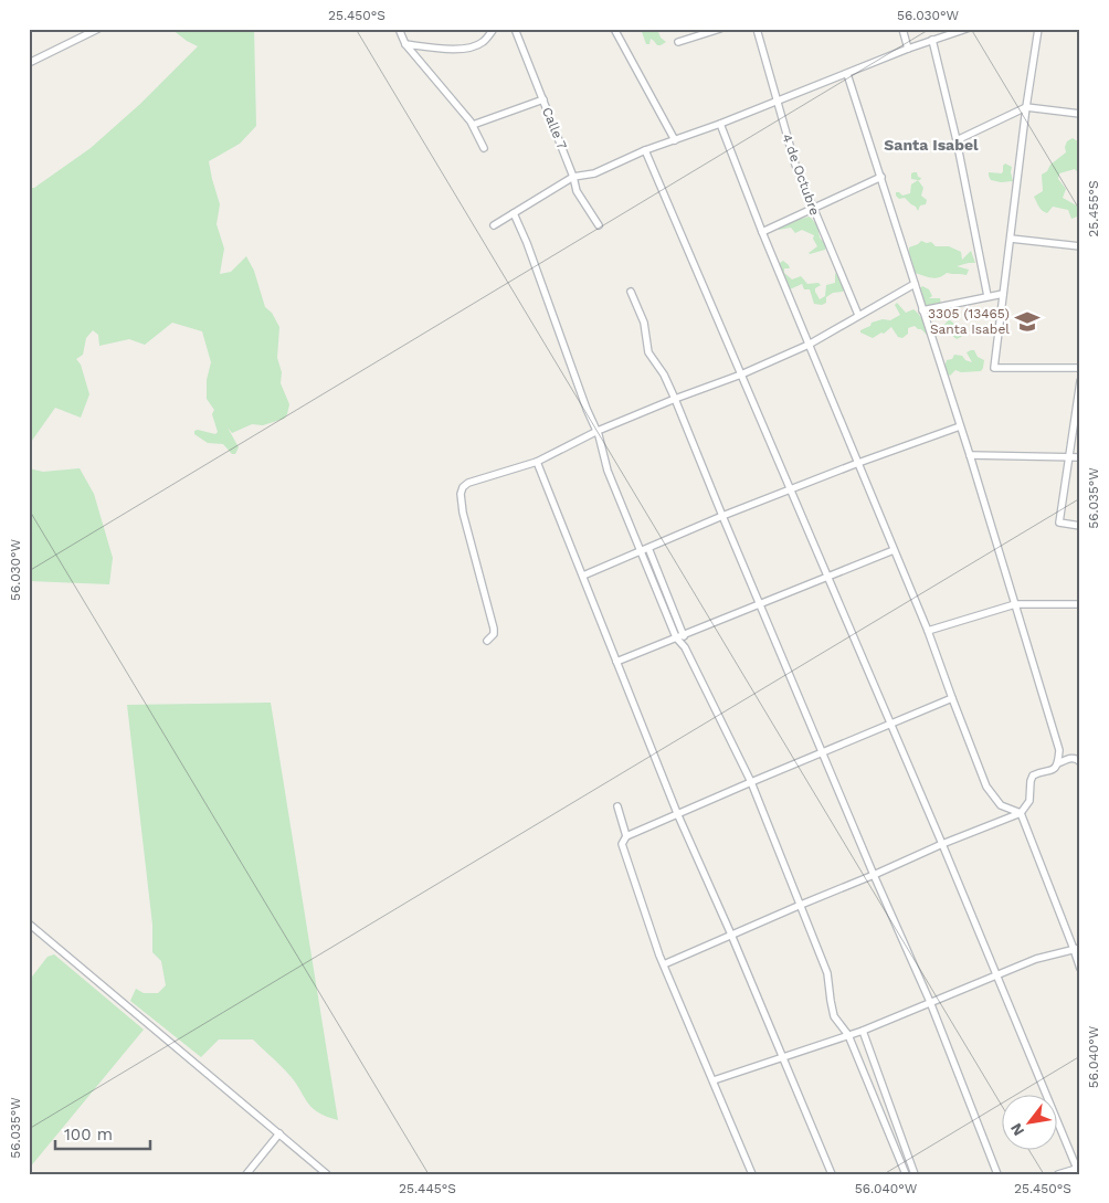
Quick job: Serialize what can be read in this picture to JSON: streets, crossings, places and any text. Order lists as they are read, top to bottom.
{
  "streets": {
    "street": ["Calle 7", "4 de Octubre"]
  },
  "districts": ["Santa Isabel"],
  "places": {
    "school or university": ["3305 (13465) Santa Isabel"]
  },
  "scale_bar": "100 m",
  "north": "bottom left",
  "coordinates": [
    "25.450°S",
    "56.030°W",
    "25.455°S",
    "56.035°W",
    "56.040°W",
    "25.445°S"
  ]
}
